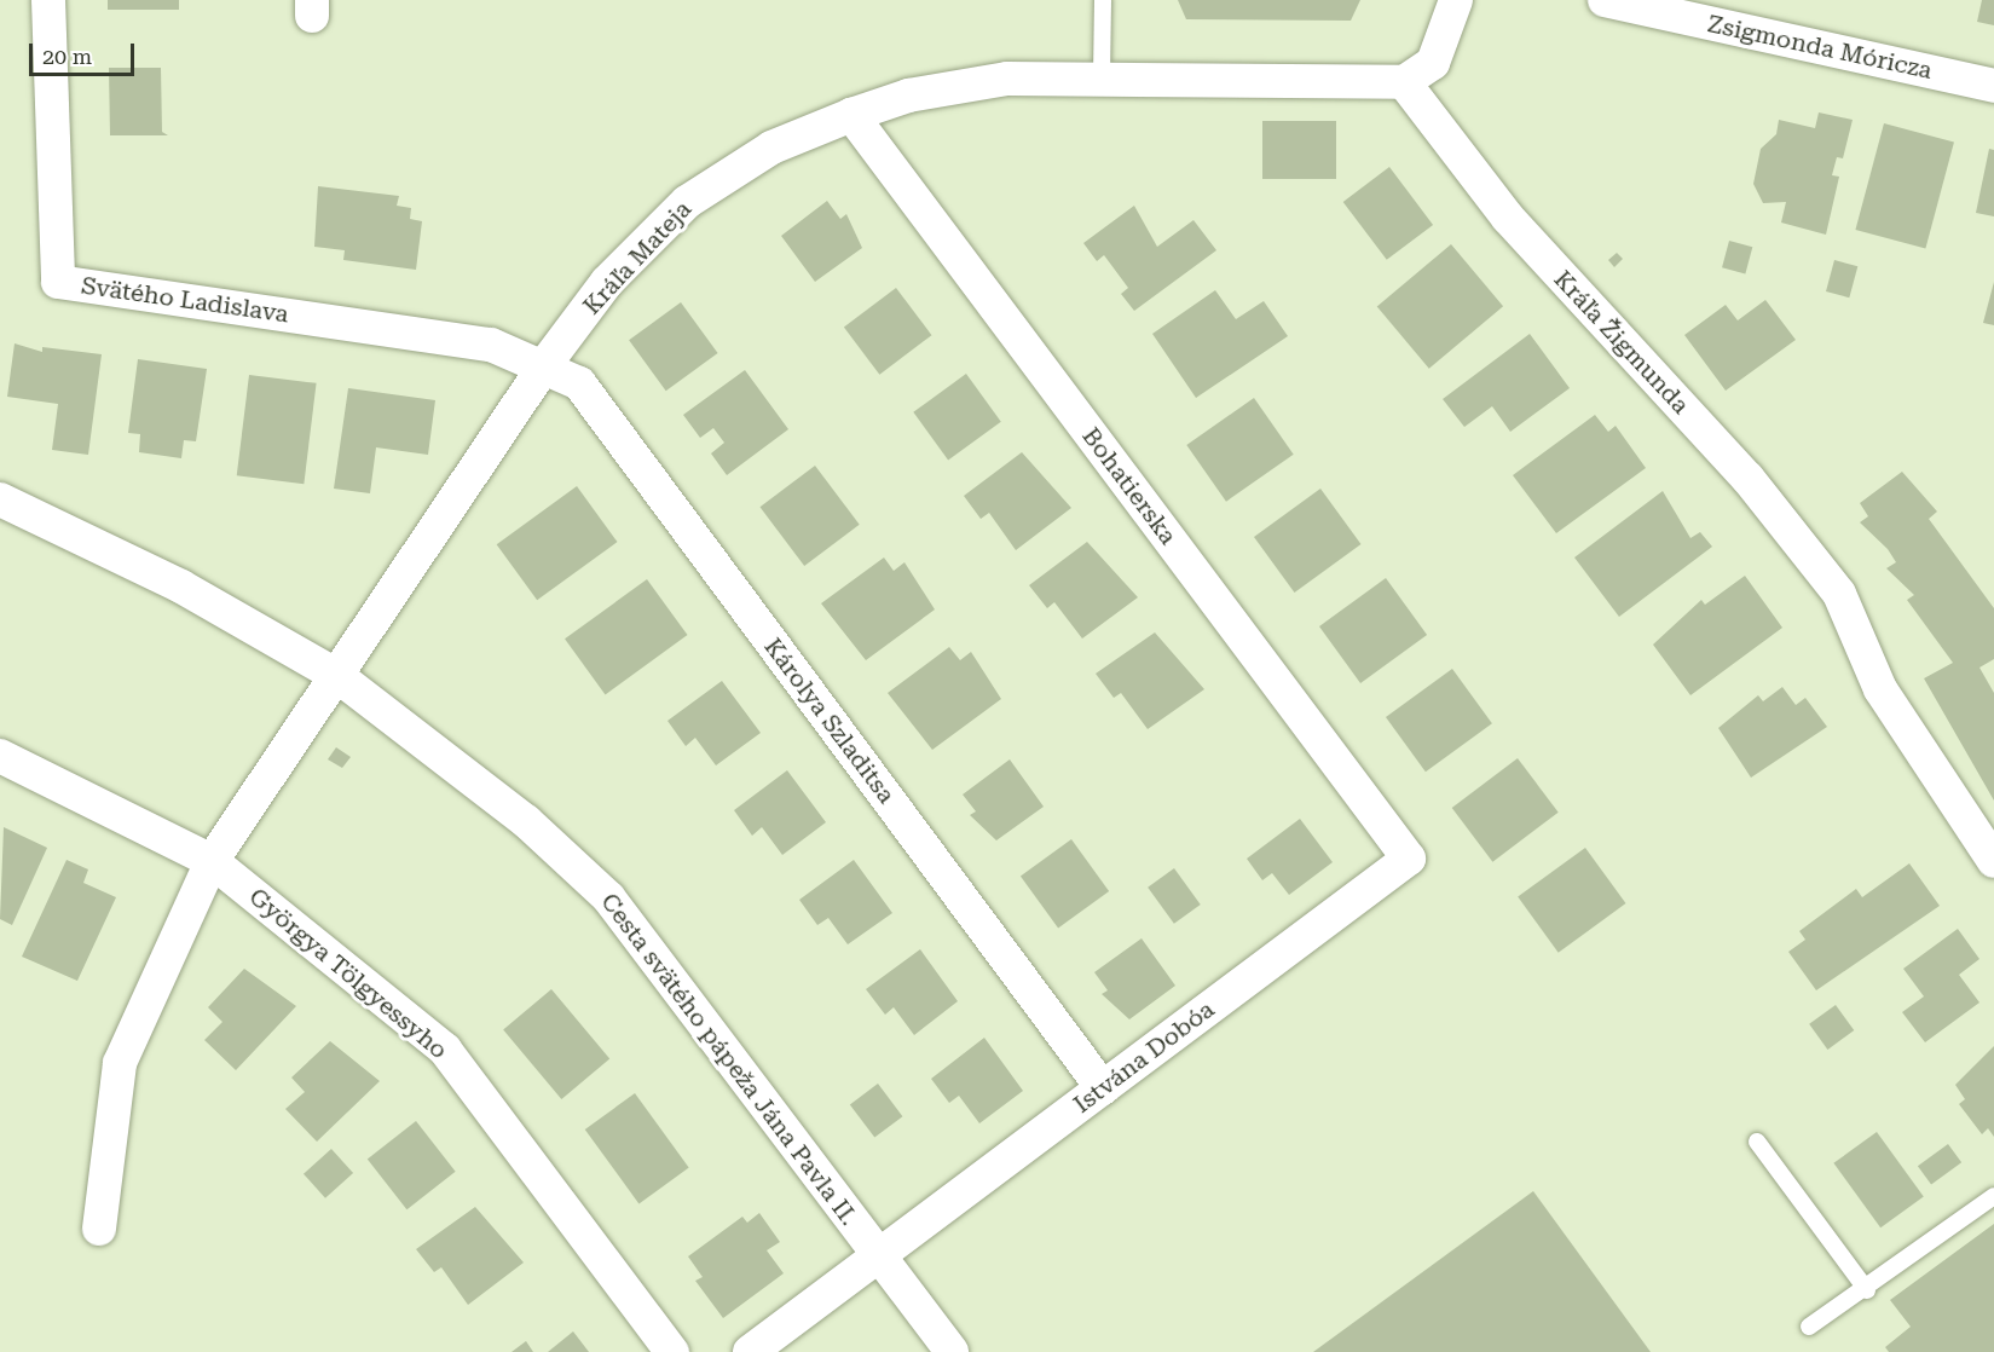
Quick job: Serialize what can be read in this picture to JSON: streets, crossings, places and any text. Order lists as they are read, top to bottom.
{
  "streets": {
    "street": [
      "Zsigmonda Móricza",
      "Kráľa Mateja",
      "Svätého Ladislava",
      "Kráľa Žigmunda",
      "Bohatierska",
      "Károlya Szladitsa",
      "Györgya Tölgyessyho",
      "Istvána Dobóa",
      "Cesta svätého pápeža Jána Pavla II."
    ]
  },
  "crossings": [
    ["Kráľa Mateja", "Svätého Ladislava"],
    ["Kráľa Mateja", "Bohatierska"],
    ["Kráľa Mateja", "Károlya Szladitsa"],
    ["Kráľa Mateja", "Györgya Tölgyessyho"],
    ["Kráľa Mateja", "Cesta svätého pápeža Jána Pavla II."],
    ["Svätého Ladislava", "Károlya Szladitsa"],
    ["Bohatierska", "Istvána Dobóa"],
    ["Károlya Szladitsa", "Istvána Dobóa"],
    ["Istvána Dobóa", "Cesta svätého pápeža Jána Pavla II."]
  ],
  "scale_bar": "20 m"
}
